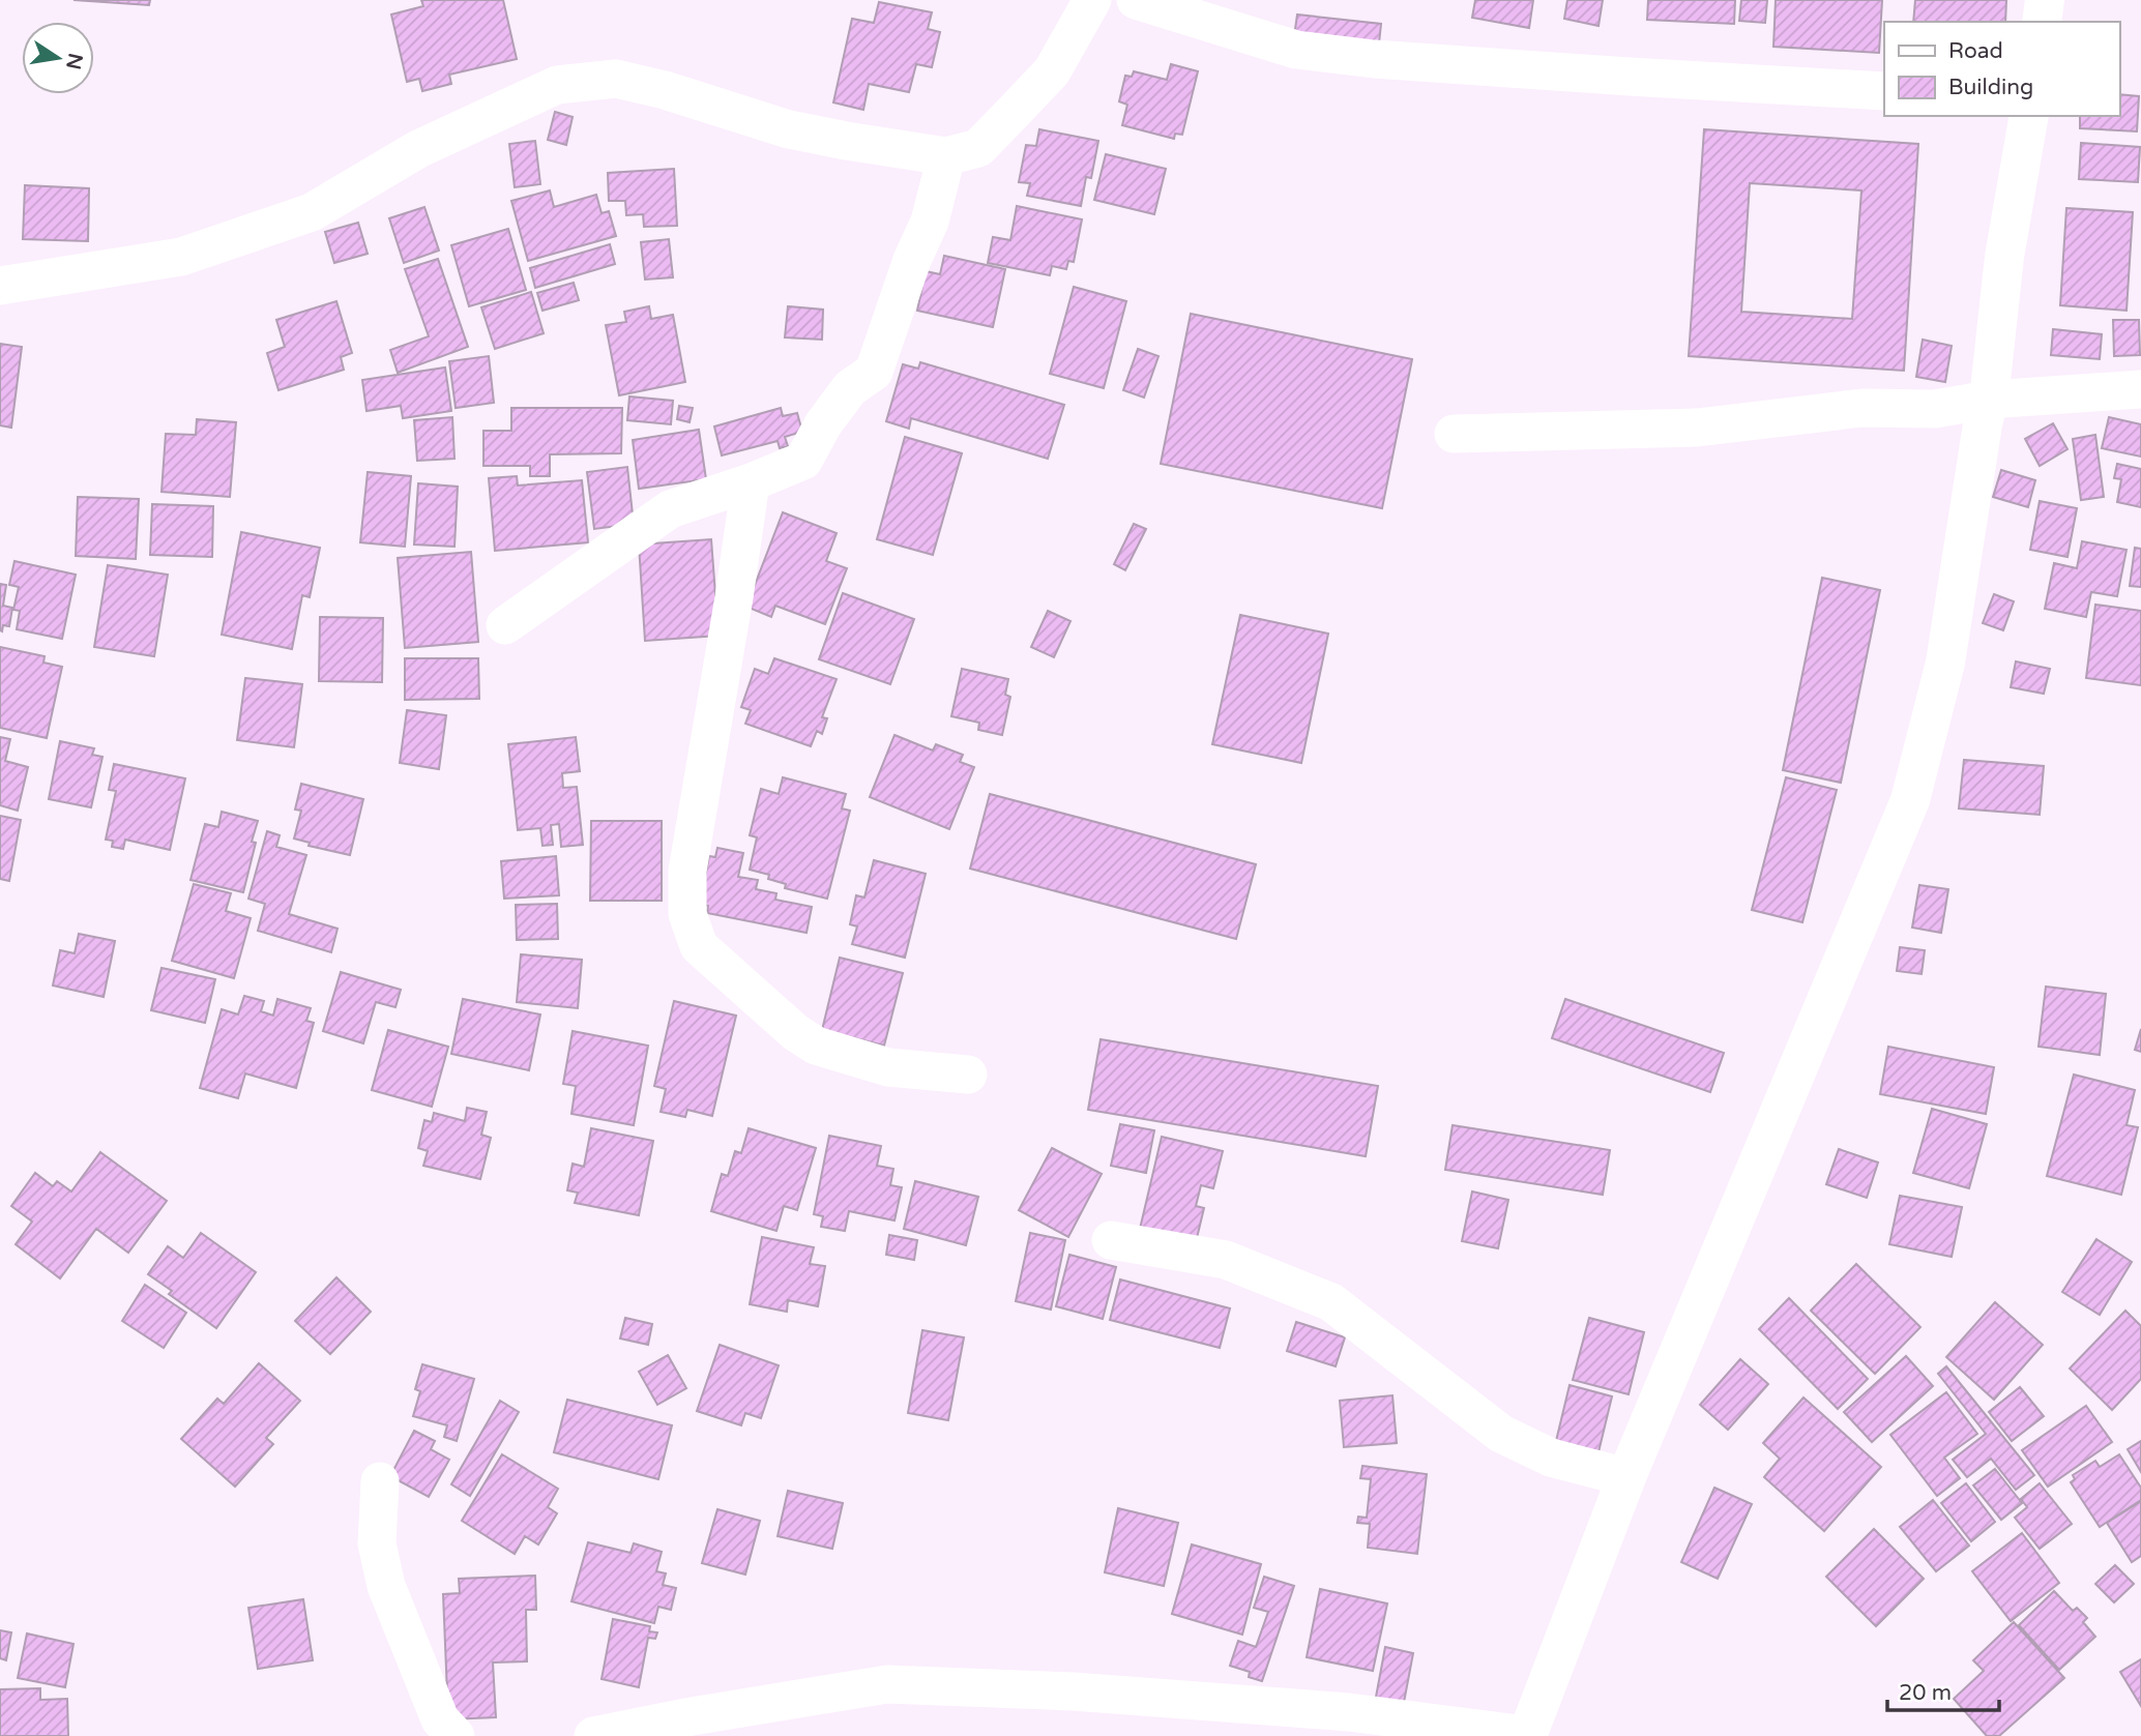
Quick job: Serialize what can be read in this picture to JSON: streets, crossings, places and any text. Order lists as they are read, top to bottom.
{
  "legend": ["Road", "Building"],
  "scale_bar": "20 m",
  "north": "right"
}
